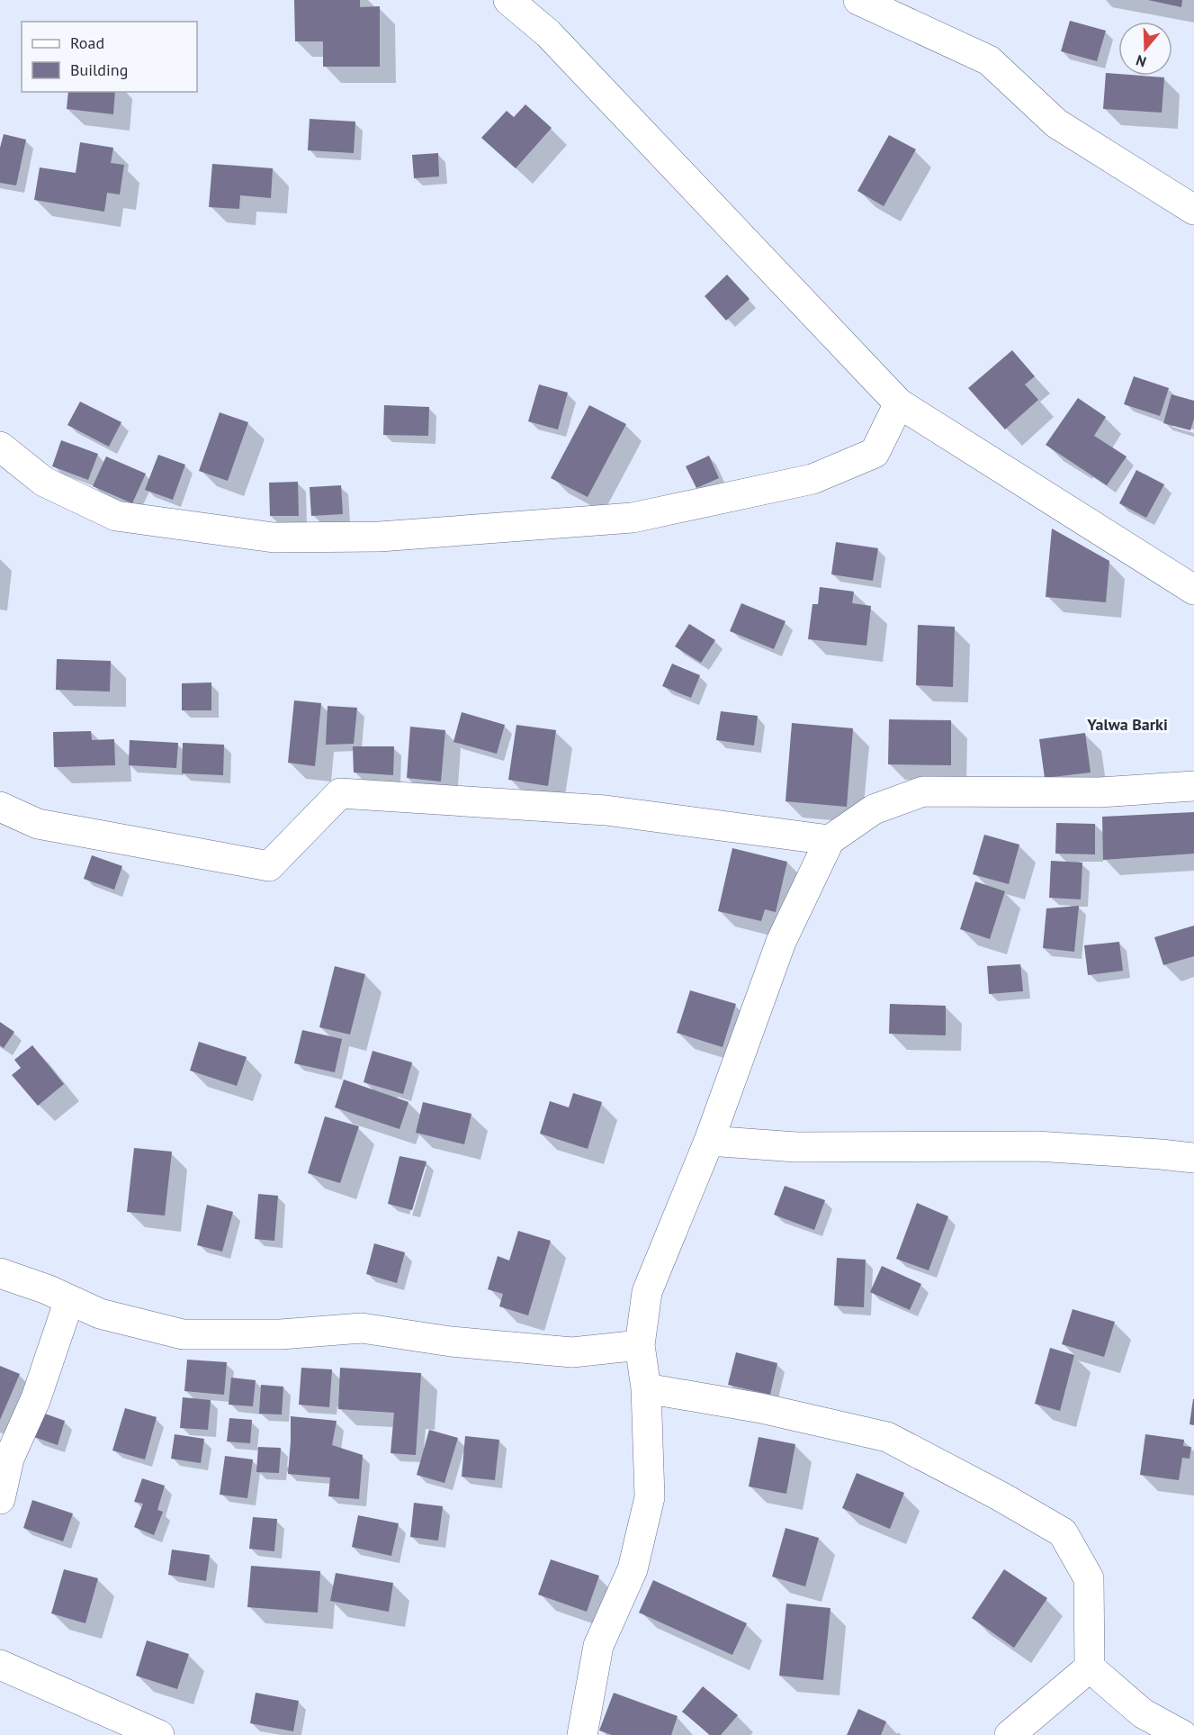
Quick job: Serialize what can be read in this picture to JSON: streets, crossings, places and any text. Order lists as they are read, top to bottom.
{
  "districts": ["Yalwa Barki"],
  "legend": ["Road", "Building"],
  "north": "bottom"
}
